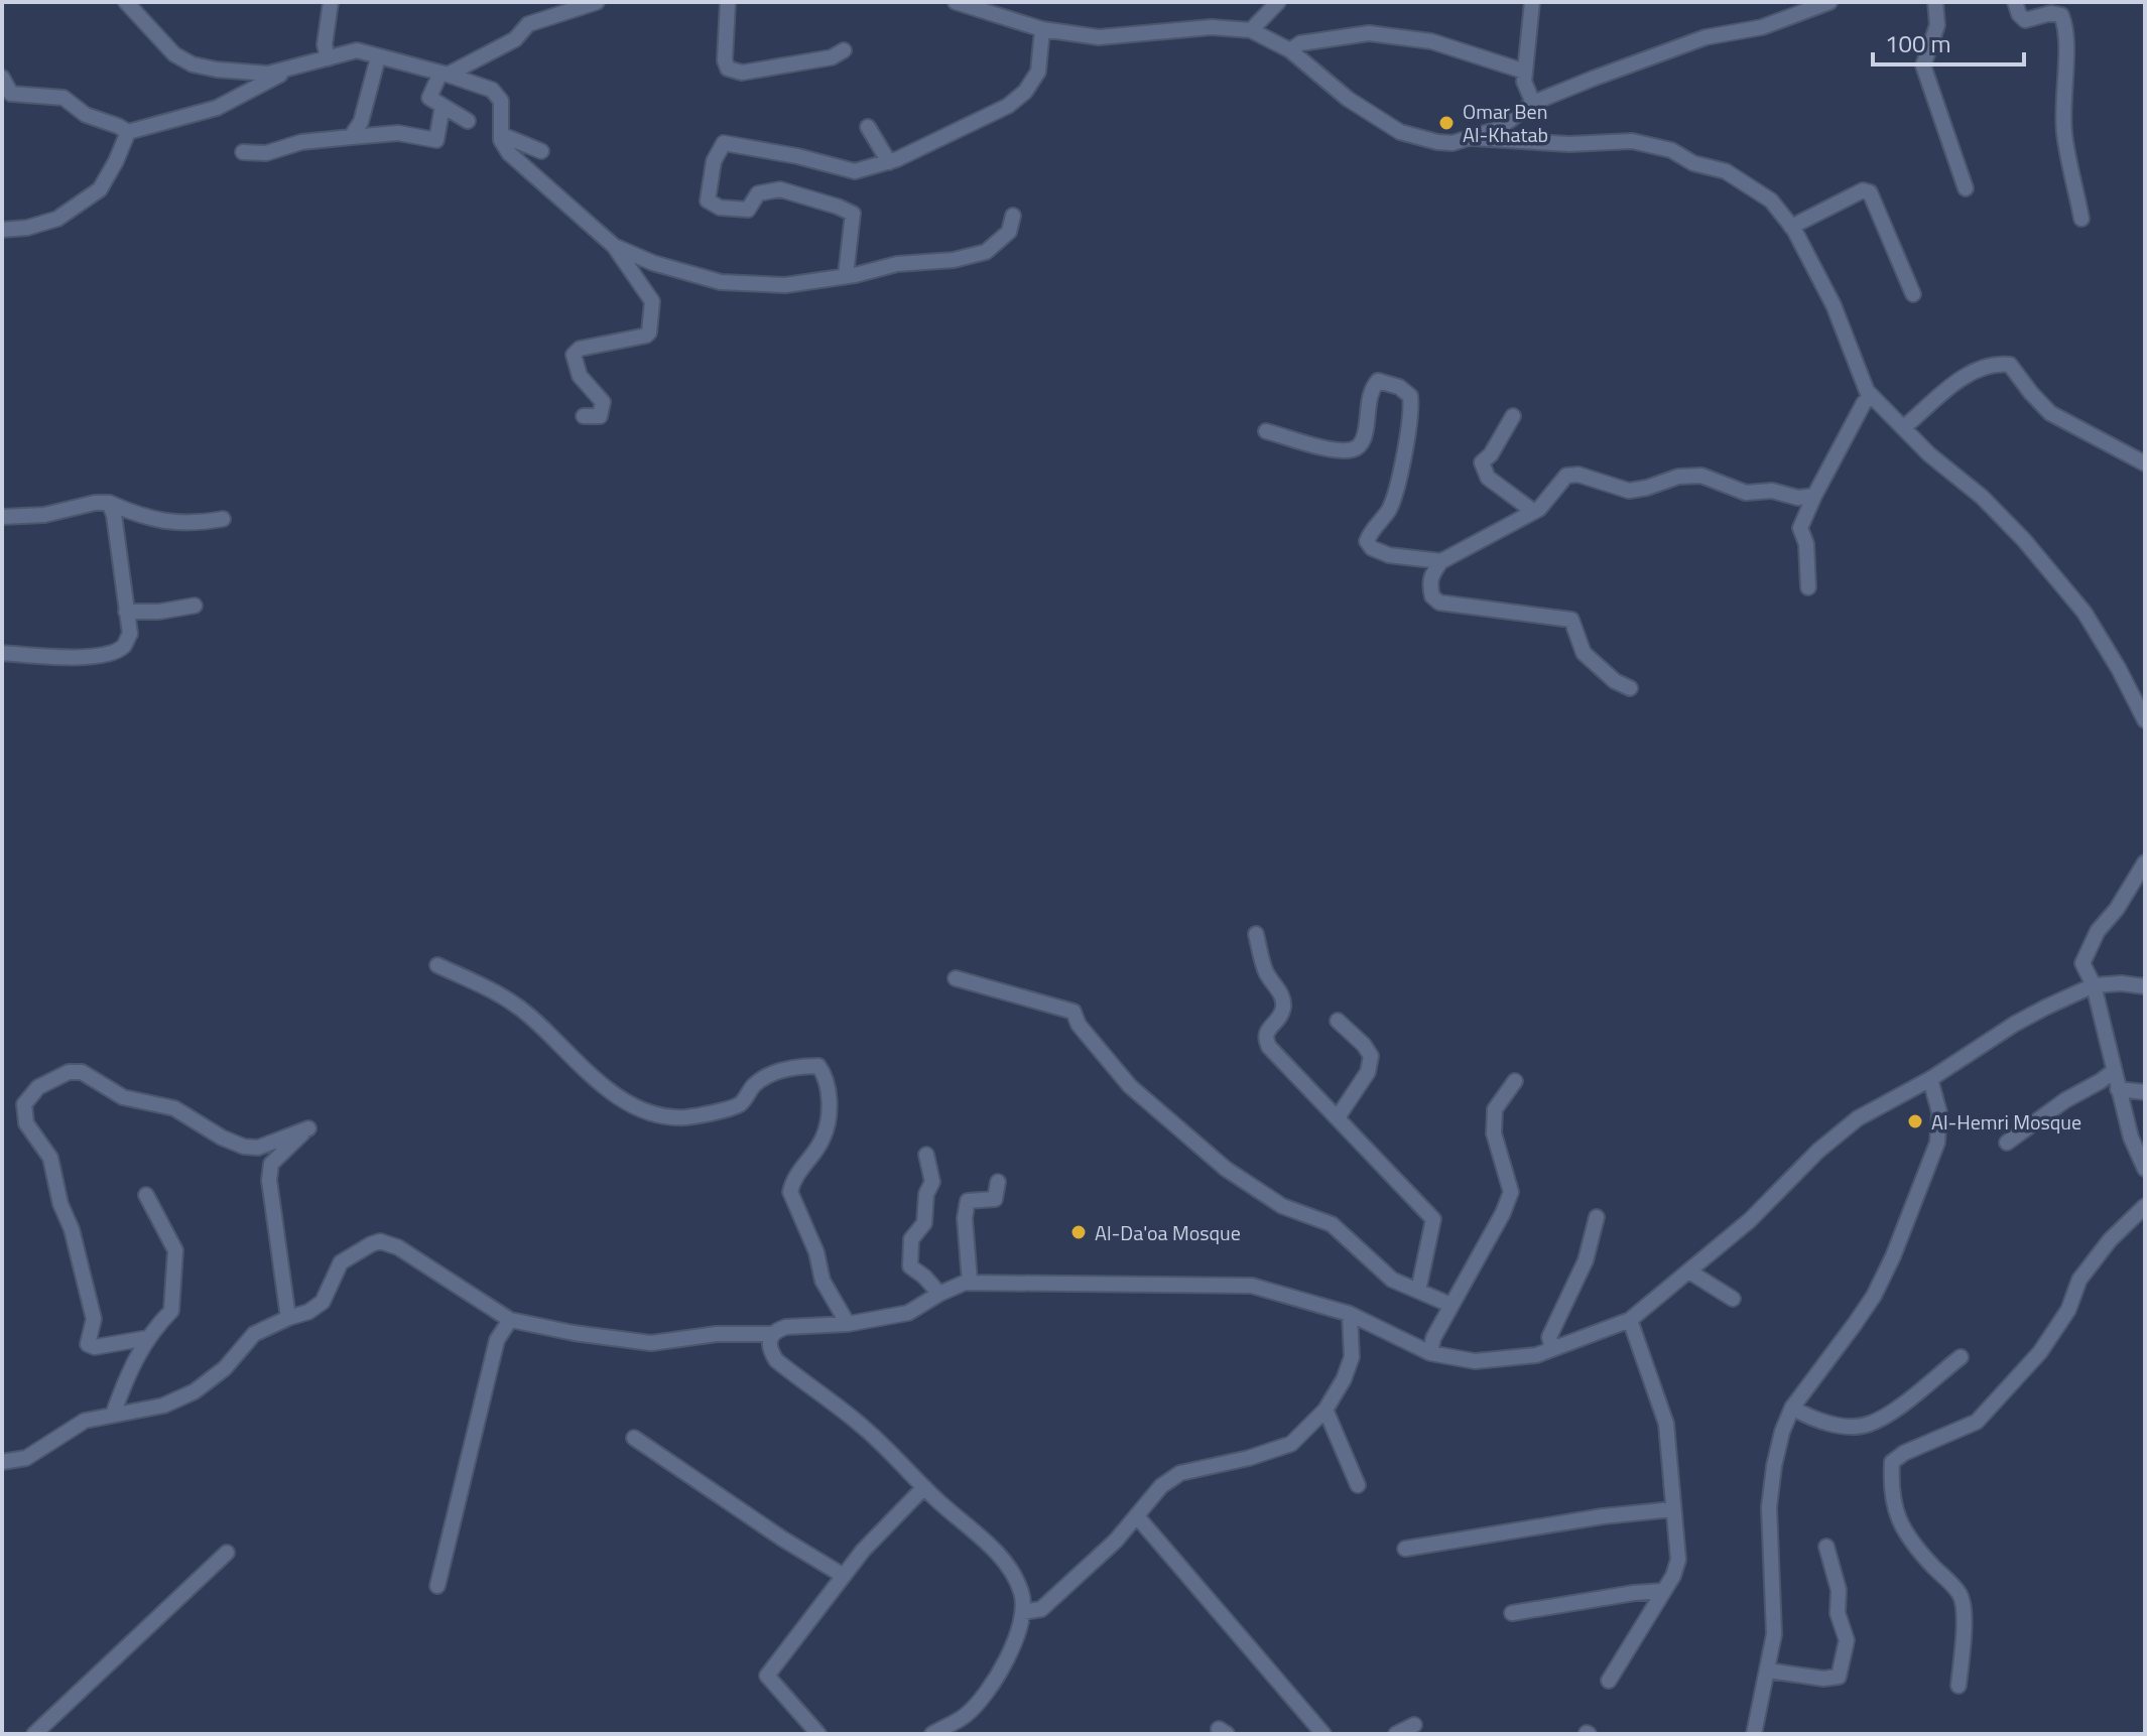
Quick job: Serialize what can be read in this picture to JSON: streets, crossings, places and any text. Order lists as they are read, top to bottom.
{
  "places": ["Omar Ben Al-Khatab", "Al-Hemri Mosque", "Al-Da'oa Mosque"],
  "scale_bar": "100 m"
}
